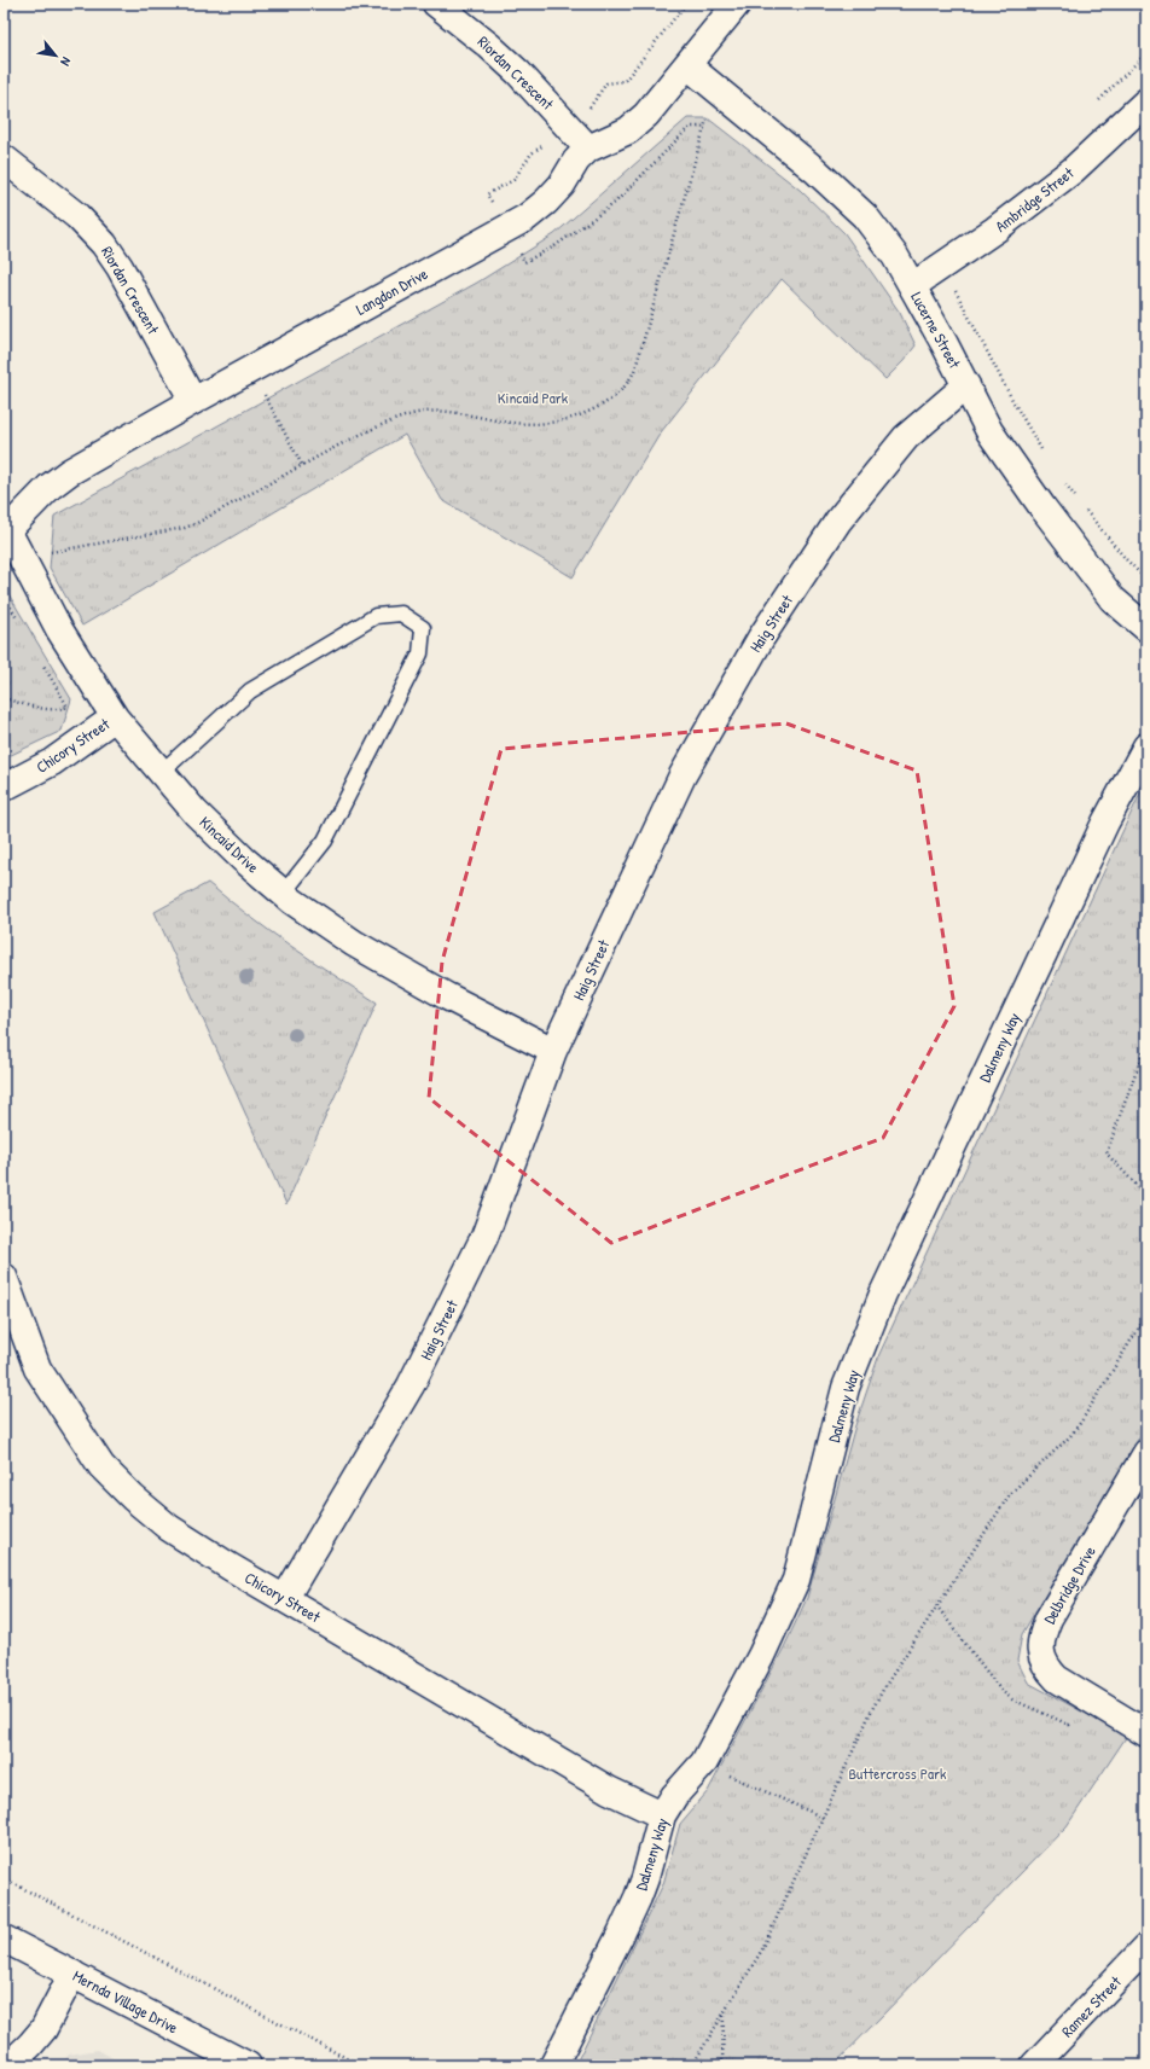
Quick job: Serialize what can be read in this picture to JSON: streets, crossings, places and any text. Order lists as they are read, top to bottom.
{
  "streets": {
    "street": [
      "Riordan Crescent",
      "Ambridge Street",
      "Langdon Drive",
      "Lucerne Street",
      "Haig Street",
      "Chicory Street",
      "Kincaid Drive",
      "Dalmeny Way",
      "Delbridge Drive",
      "Mernda Village Drive",
      "Ramez Street"
    ]
  },
  "crossings": [
    ["Riordan Crescent", "Langdon Drive"],
    ["Ambridge Street", "Lucerne Street"],
    ["Langdon Drive", "Lucerne Street"],
    ["Langdon Drive", "Kincaid Drive"],
    ["Lucerne Street", "Haig Street"],
    ["Haig Street", "Chicory Street"],
    ["Haig Street", "Kincaid Drive"],
    ["Chicory Street", "Kincaid Drive"],
    ["Chicory Street", "Dalmeny Way"]
  ],
  "parks": ["Kincaid Park", "Buttercross Park"],
  "north": "bottom right"
}
